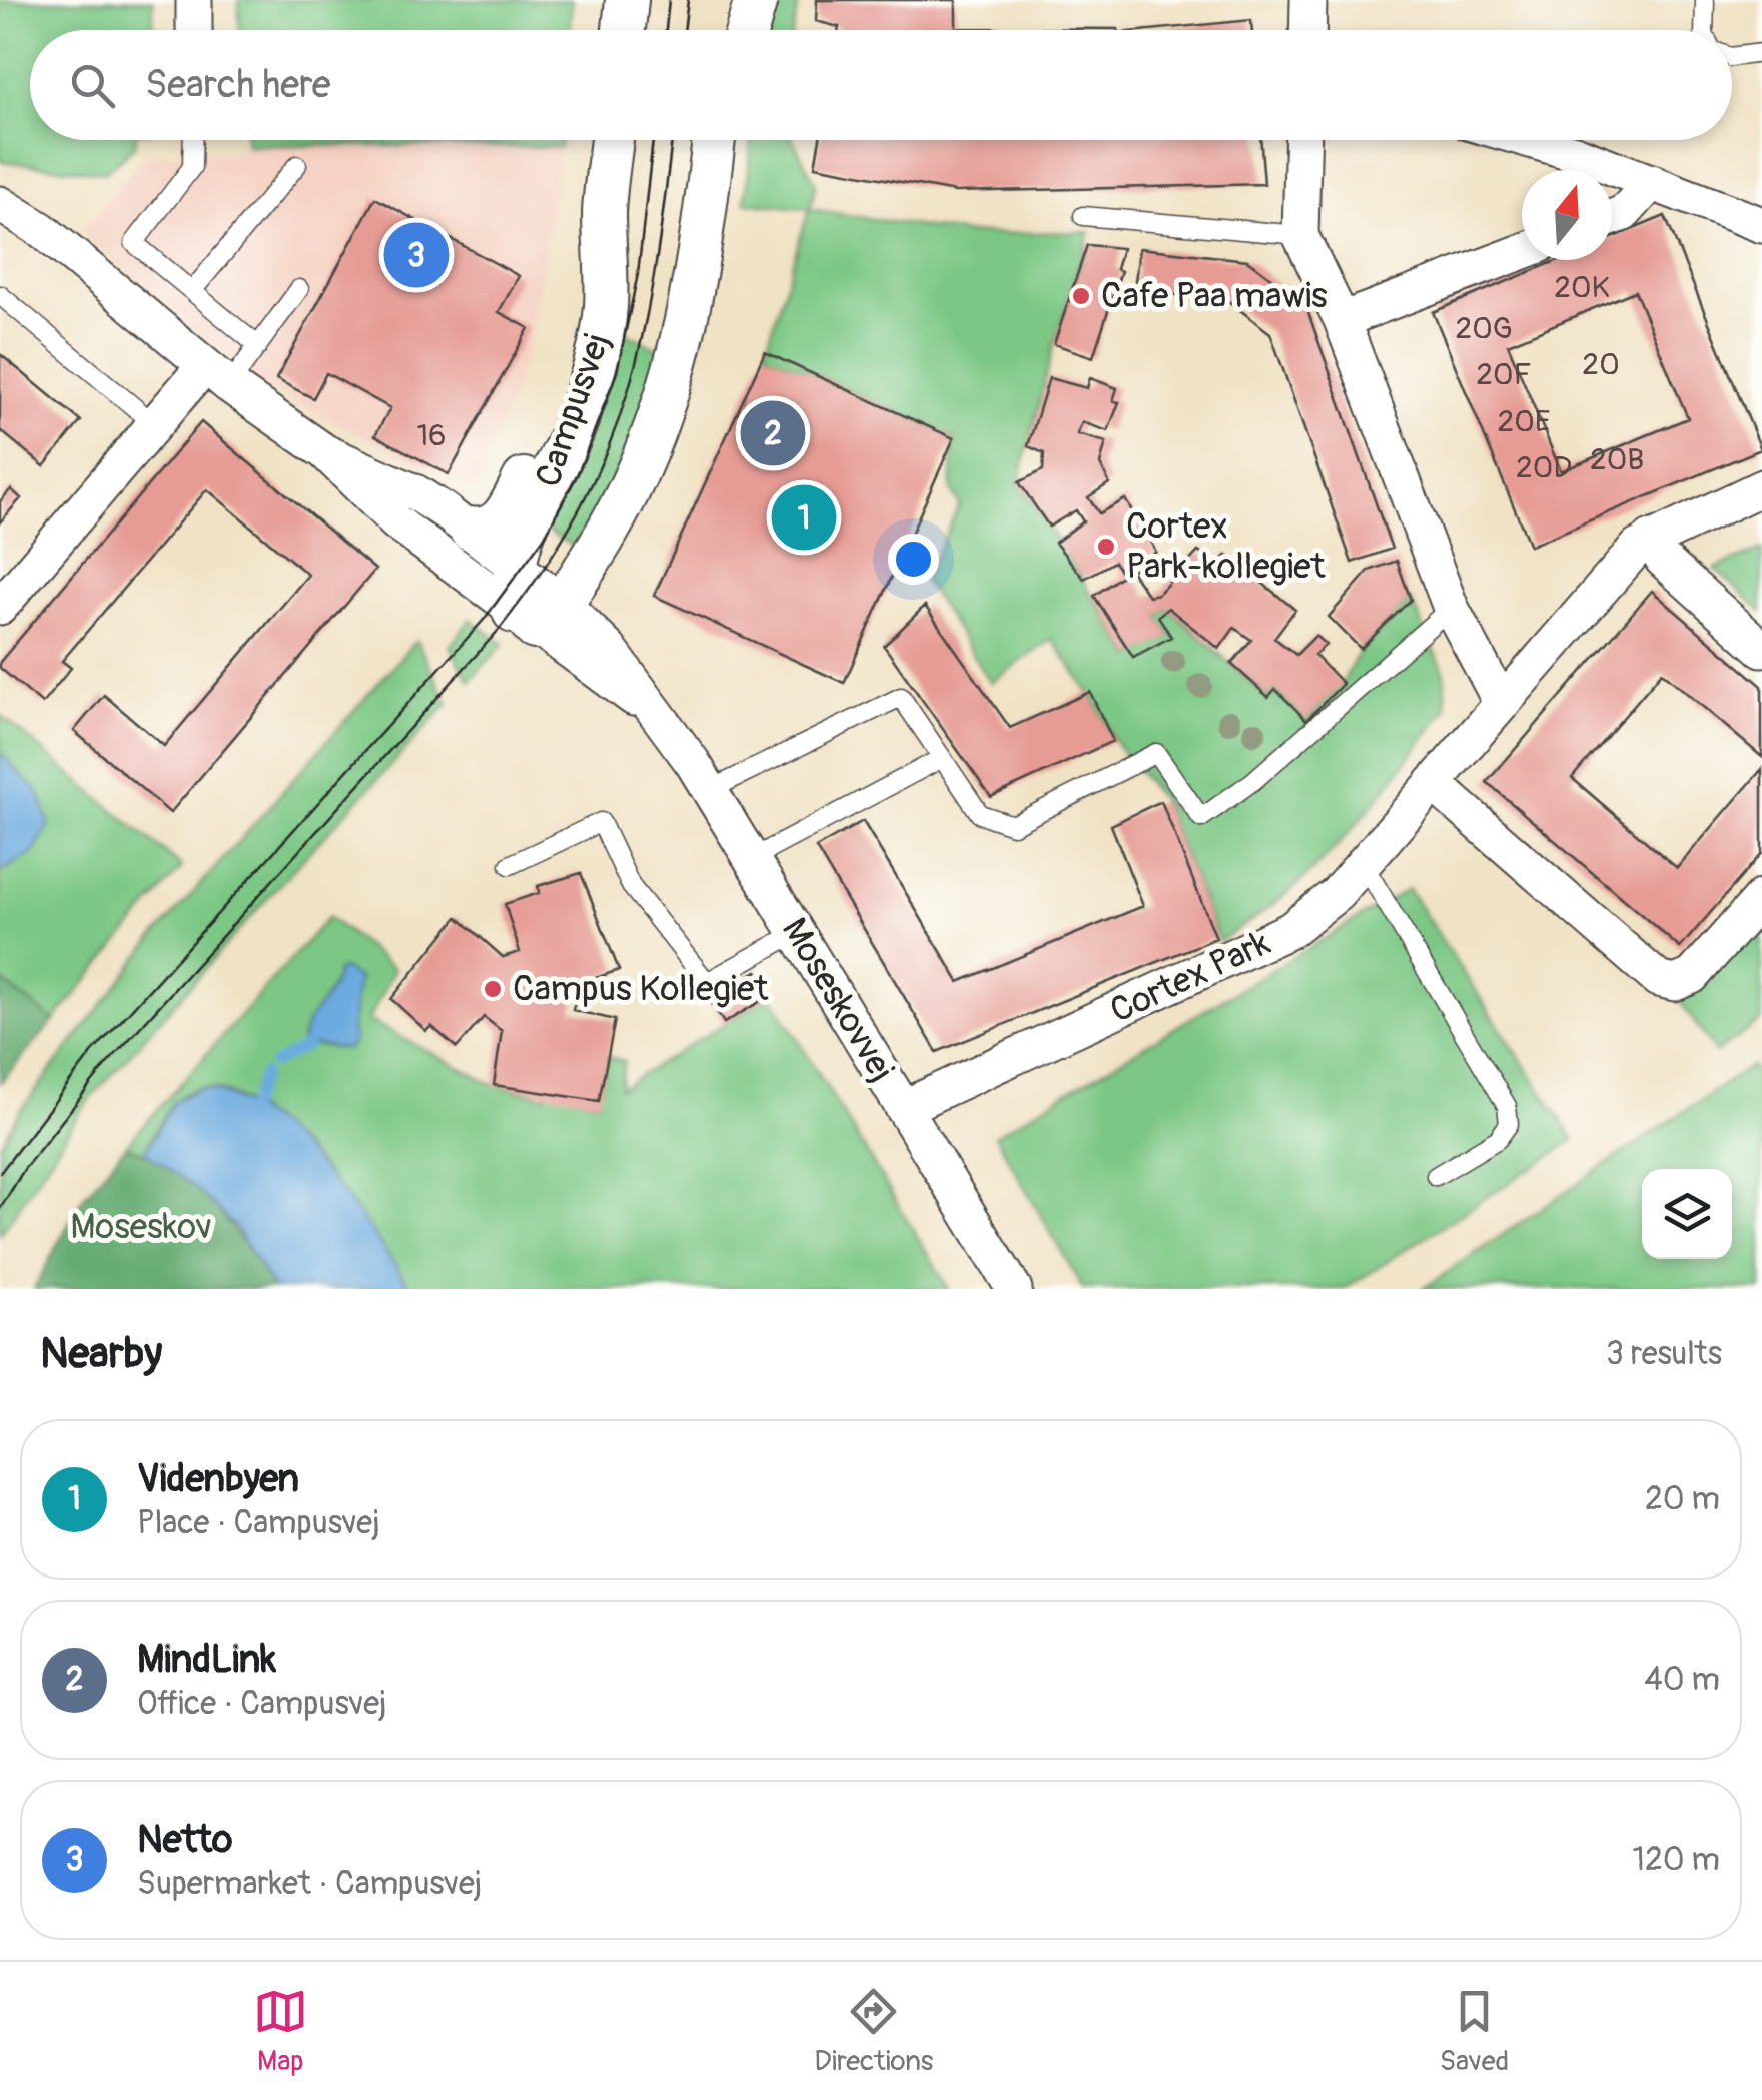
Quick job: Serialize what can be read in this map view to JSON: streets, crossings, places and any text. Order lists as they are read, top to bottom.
{
  "streets": {
    "street": ["Campusvej", "Cortex Park", "Moseskovvej"]
  },
  "crossings": [
    ["Cortex Park", "Moseskovvej"]
  ],
  "parks": ["Moseskov"],
  "places": ["Cafe Paa mawis", "Cortex Park-kollegiet", "Campus Kollegiet"],
  "house_numbers": [
    "20K",
    "20G",
    "20",
    "20F",
    "20E",
    "16",
    "20B",
    "20D"
  ],
  "north": "top",
  "page": {
    "search": "Search here",
    "pins": ["3", "2", "1"],
    "heading": ["Nearby", "3 results"],
    "list": [
      {
        "mark": "1",
        "name": "Videnbyen",
        "note": "Place · Campusvej",
        "value": "20 m"
      },
      {
        "mark": "2",
        "name": "MindLink",
        "note": "Office · Campusvej",
        "value": "40 m"
      },
      {
        "mark": "3",
        "name": "Netto",
        "note": "Supermarket · Campusvej",
        "value": "120 m"
      }
    ],
    "nav": ["Map", "Directions", "Saved"]
  }
}
